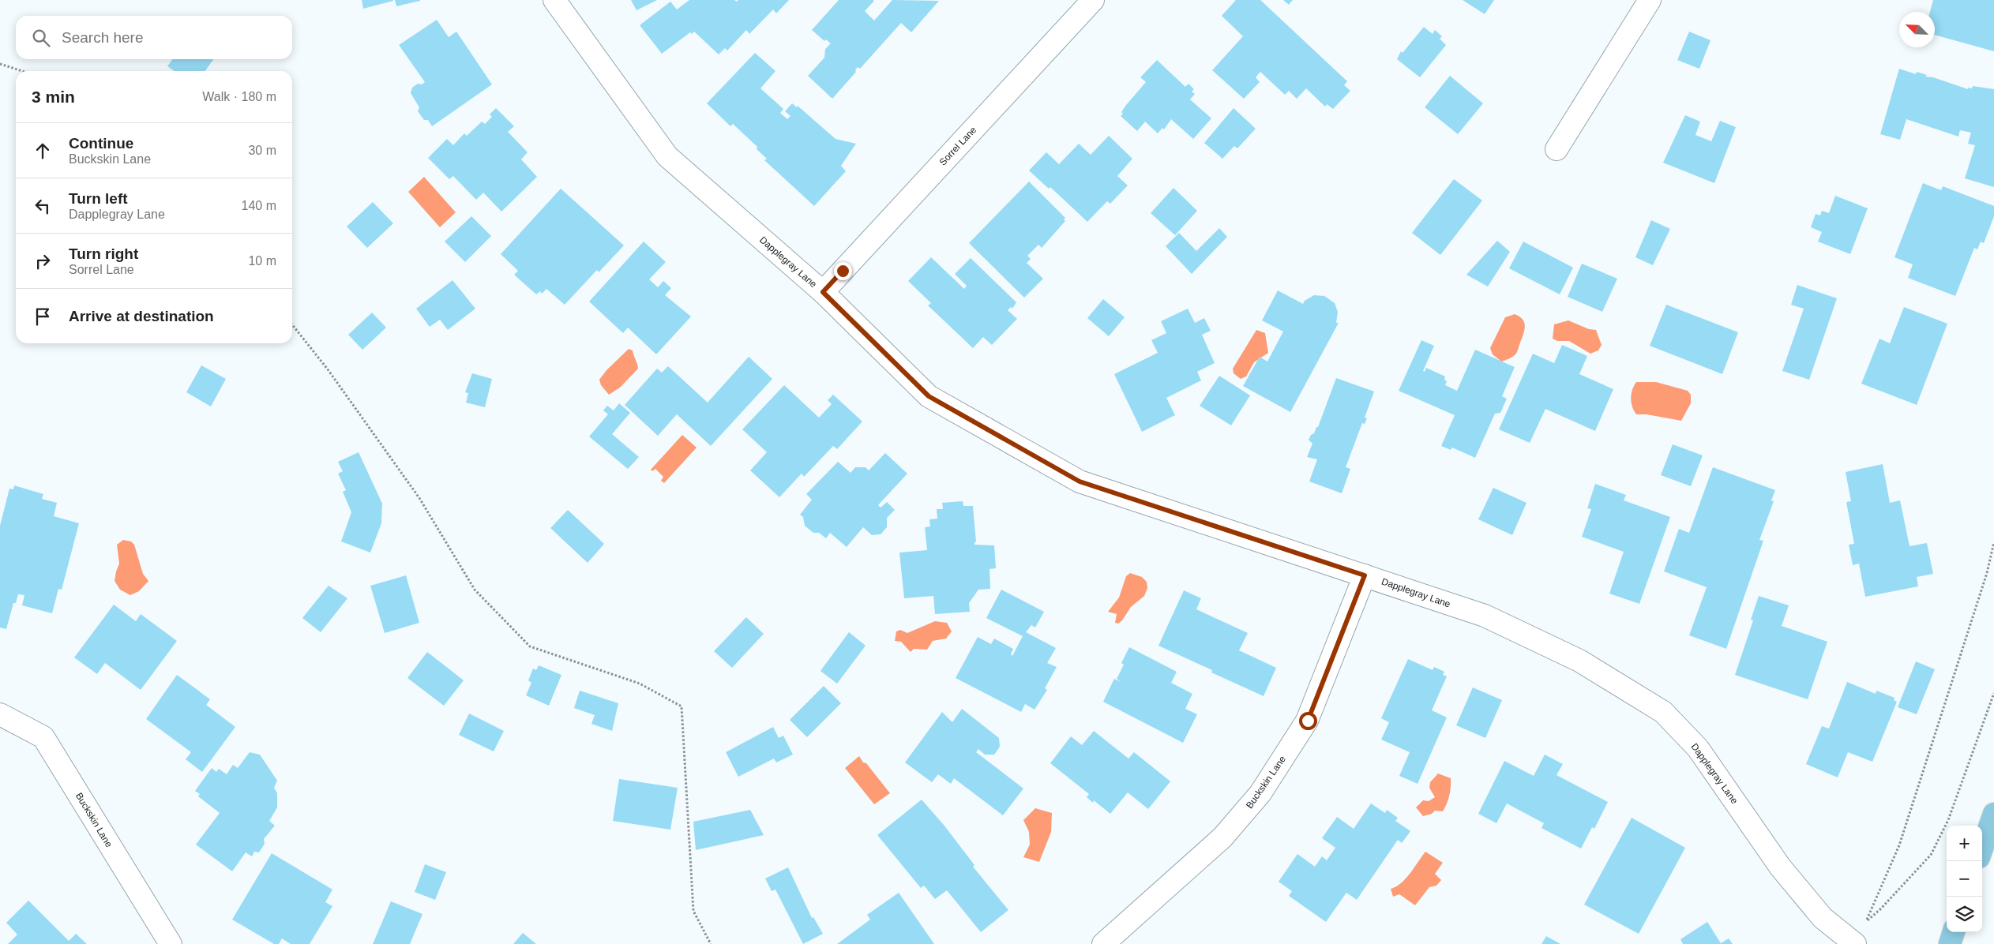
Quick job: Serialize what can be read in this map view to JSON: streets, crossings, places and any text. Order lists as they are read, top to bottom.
{
  "streets": {
    "street": ["Sorrel Lane", "Dapplegray Lane", "Buckskin Lane"]
  },
  "crossings": [
    ["Sorrel Lane", "Dapplegray Lane"],
    ["Dapplegray Lane", "Buckskin Lane"]
  ],
  "north": "top left",
  "page": {
    "search": "Search here",
    "heading": ["3 min", "Walk · 180 m"],
    "list": [
      ["Continue", "Buckskin Lane", "30 m"],
      ["Turn left", "Dapplegray Lane", "140 m"],
      ["Turn right", "Sorrel Lane", "10 m"],
      "Arrive at destination"
    ],
    "map_buttons": ["+", "−"]
  }
}
